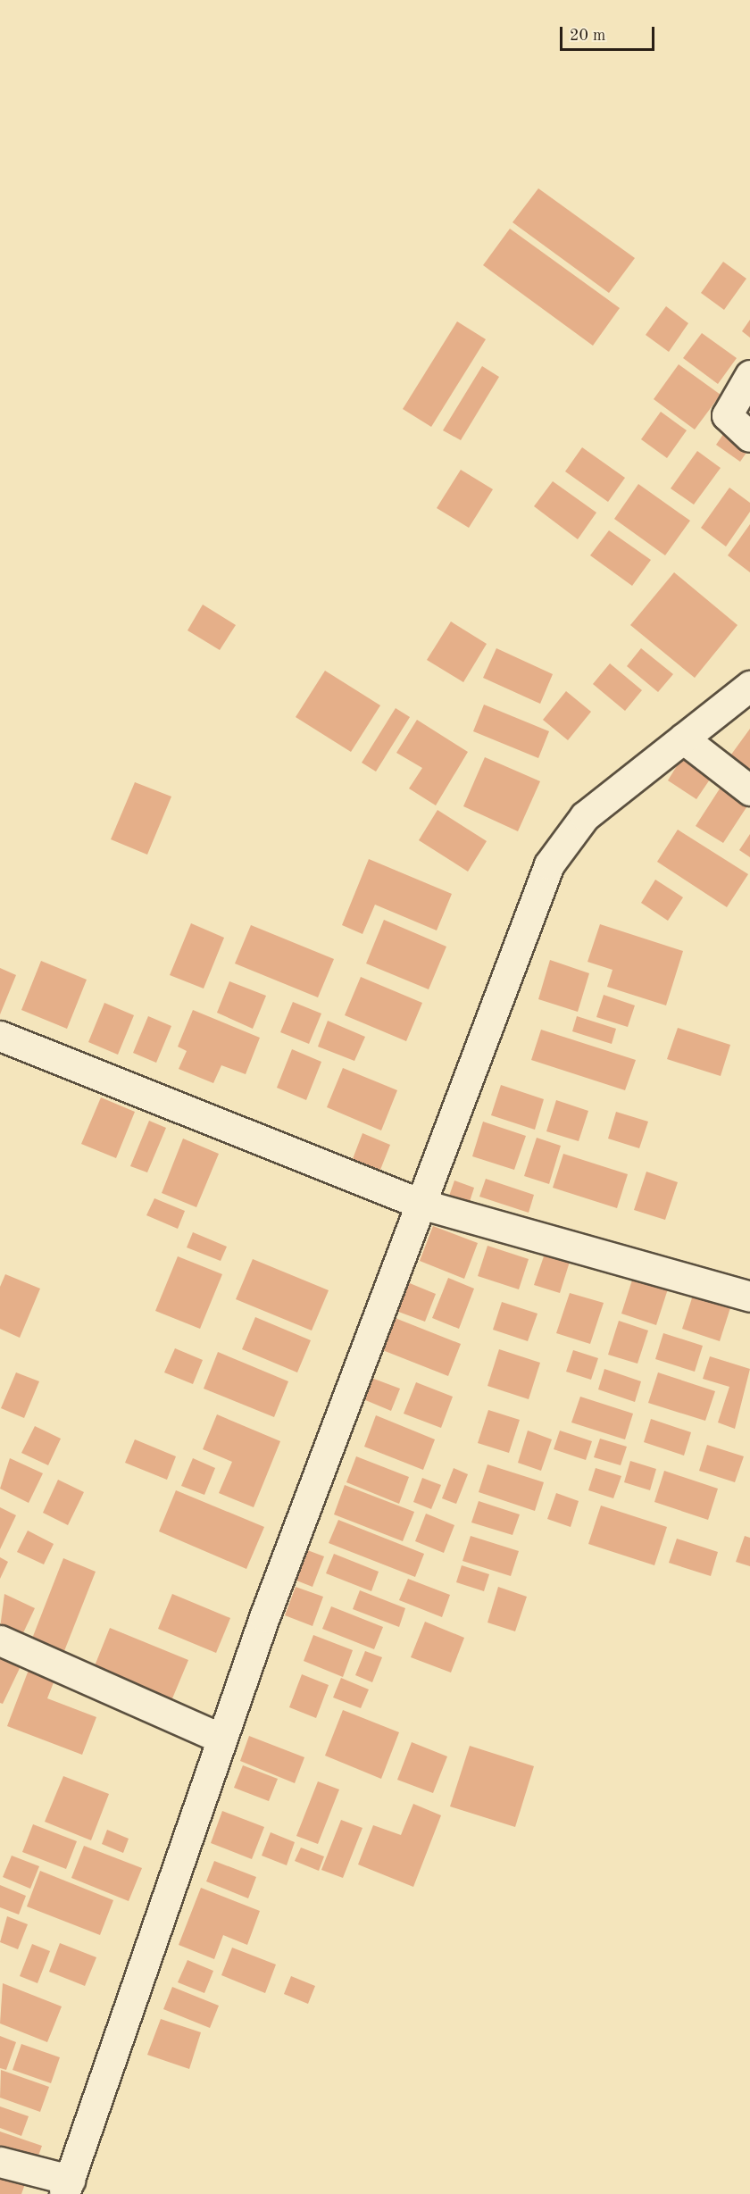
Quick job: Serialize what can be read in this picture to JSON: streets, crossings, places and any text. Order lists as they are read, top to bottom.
{
  "scale_bar": "20 m"
}
